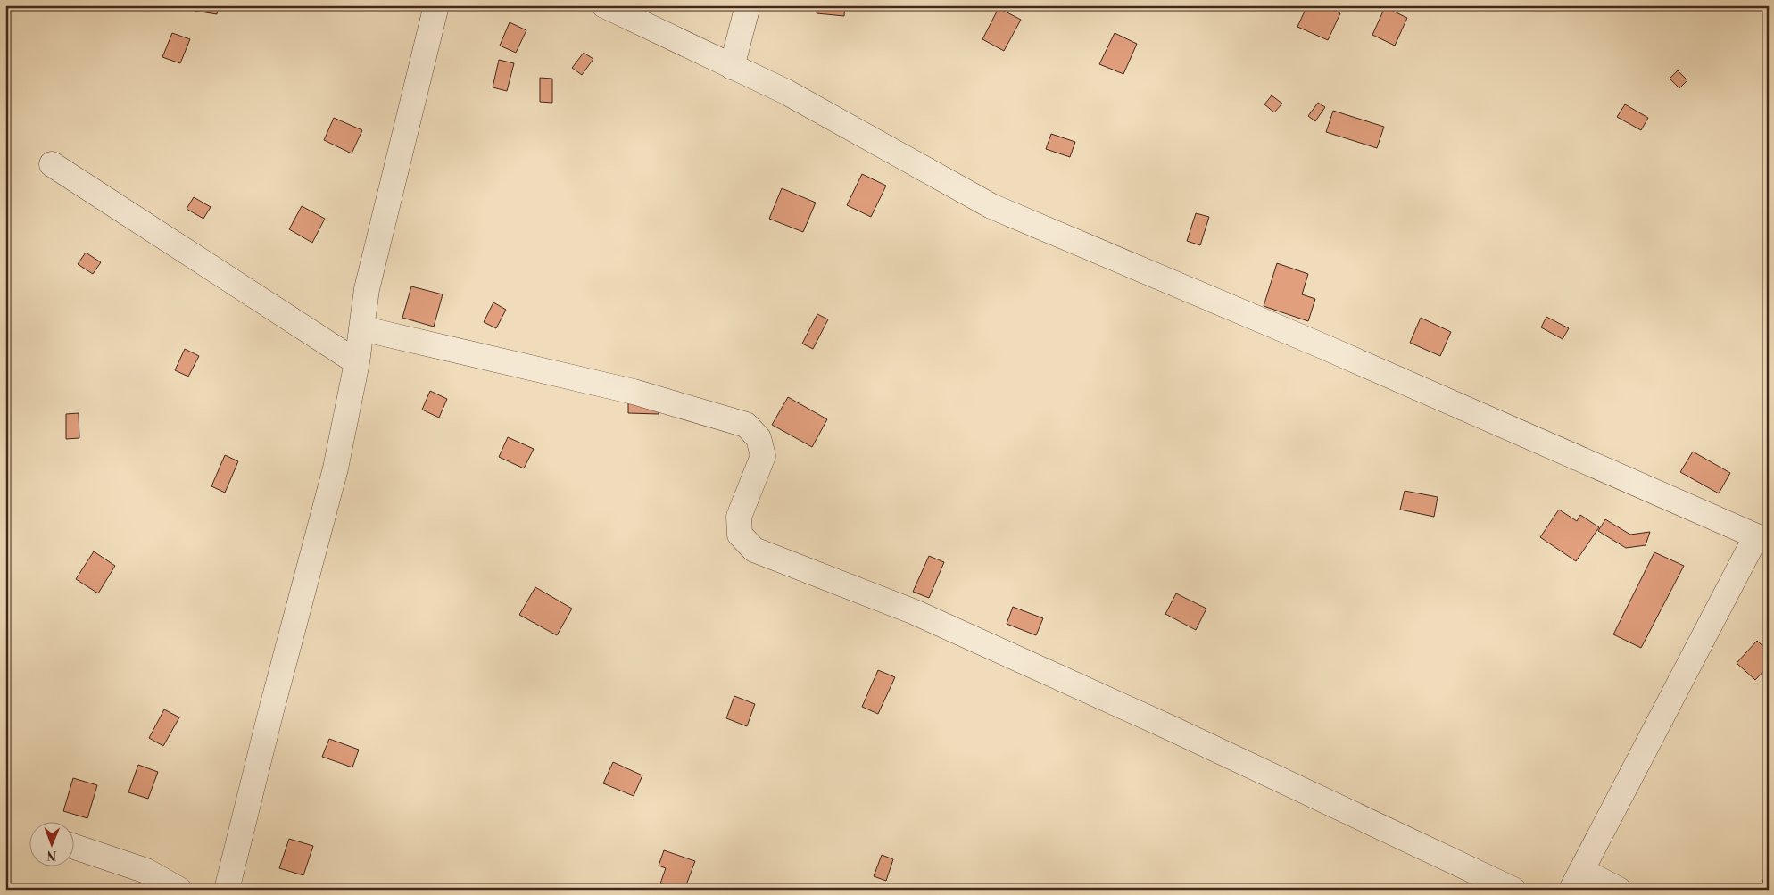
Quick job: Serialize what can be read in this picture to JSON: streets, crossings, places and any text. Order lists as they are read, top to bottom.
{
  "north": "bottom"
}
